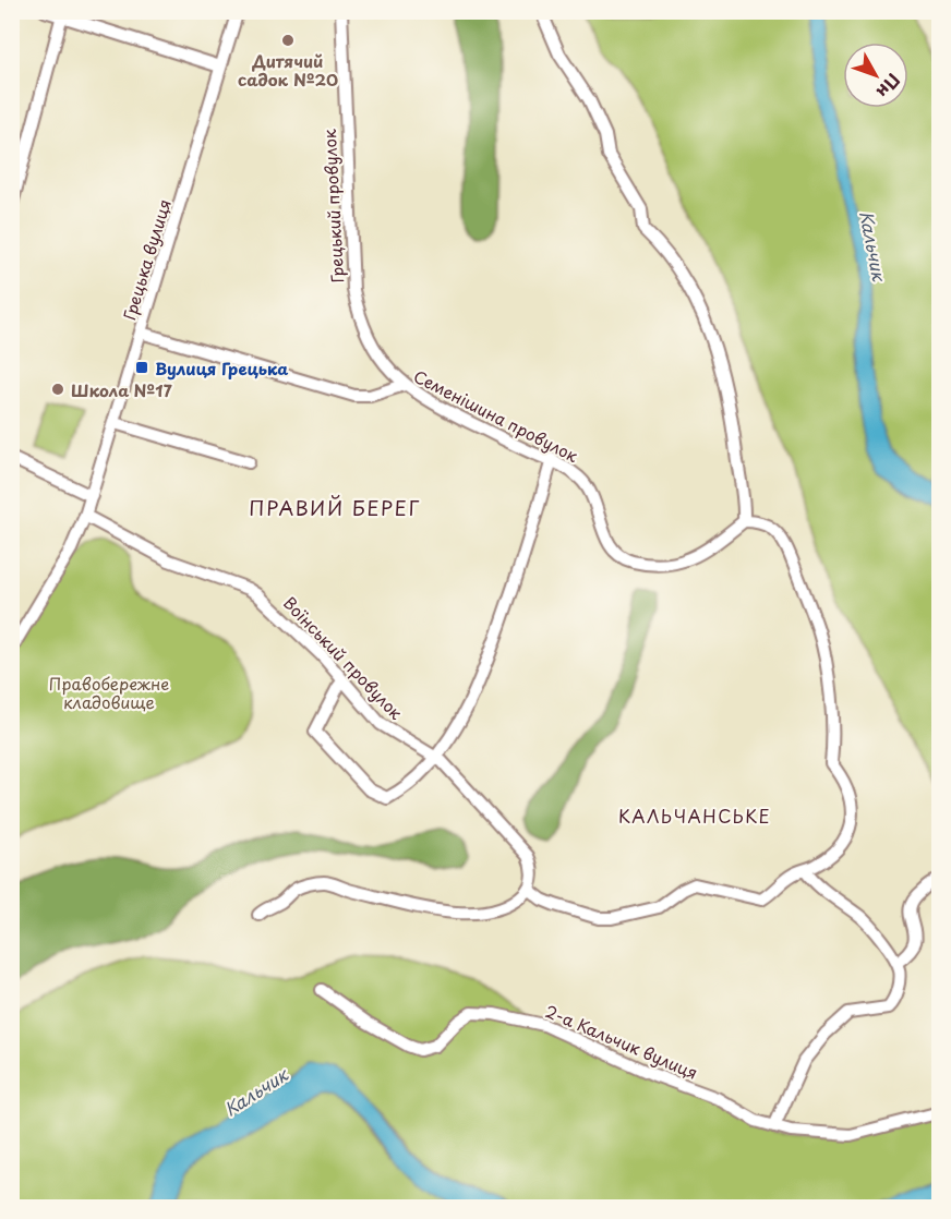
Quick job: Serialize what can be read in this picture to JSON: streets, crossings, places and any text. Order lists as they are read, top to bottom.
{
  "streets": {
    "street": [
      "Грецький провулок",
      "Грецька вулиця",
      "Семенішина провулок",
      "Воїнський провулок",
      "2-а Кальчик вулиця"
    ]
  },
  "crossings": [
    ["Грецький провулок", "Семенішина провулок"],
    ["Грецька вулиця", "Семенішина провулок"],
    ["Грецька вулиця", "Воїнський провулок"]
  ],
  "districts": ["ПРАВИЙ БЕРЕГ", "КАЛЬЧАНСЬКЕ"],
  "water": ["Кальчик"],
  "parks": ["Правобережне кладовище"],
  "places": {
    "other": ["Дитячий садок №20", "Школа №17"],
    "transit": ["Вулиця Грецька"]
  },
  "north": "bottom right"
}
